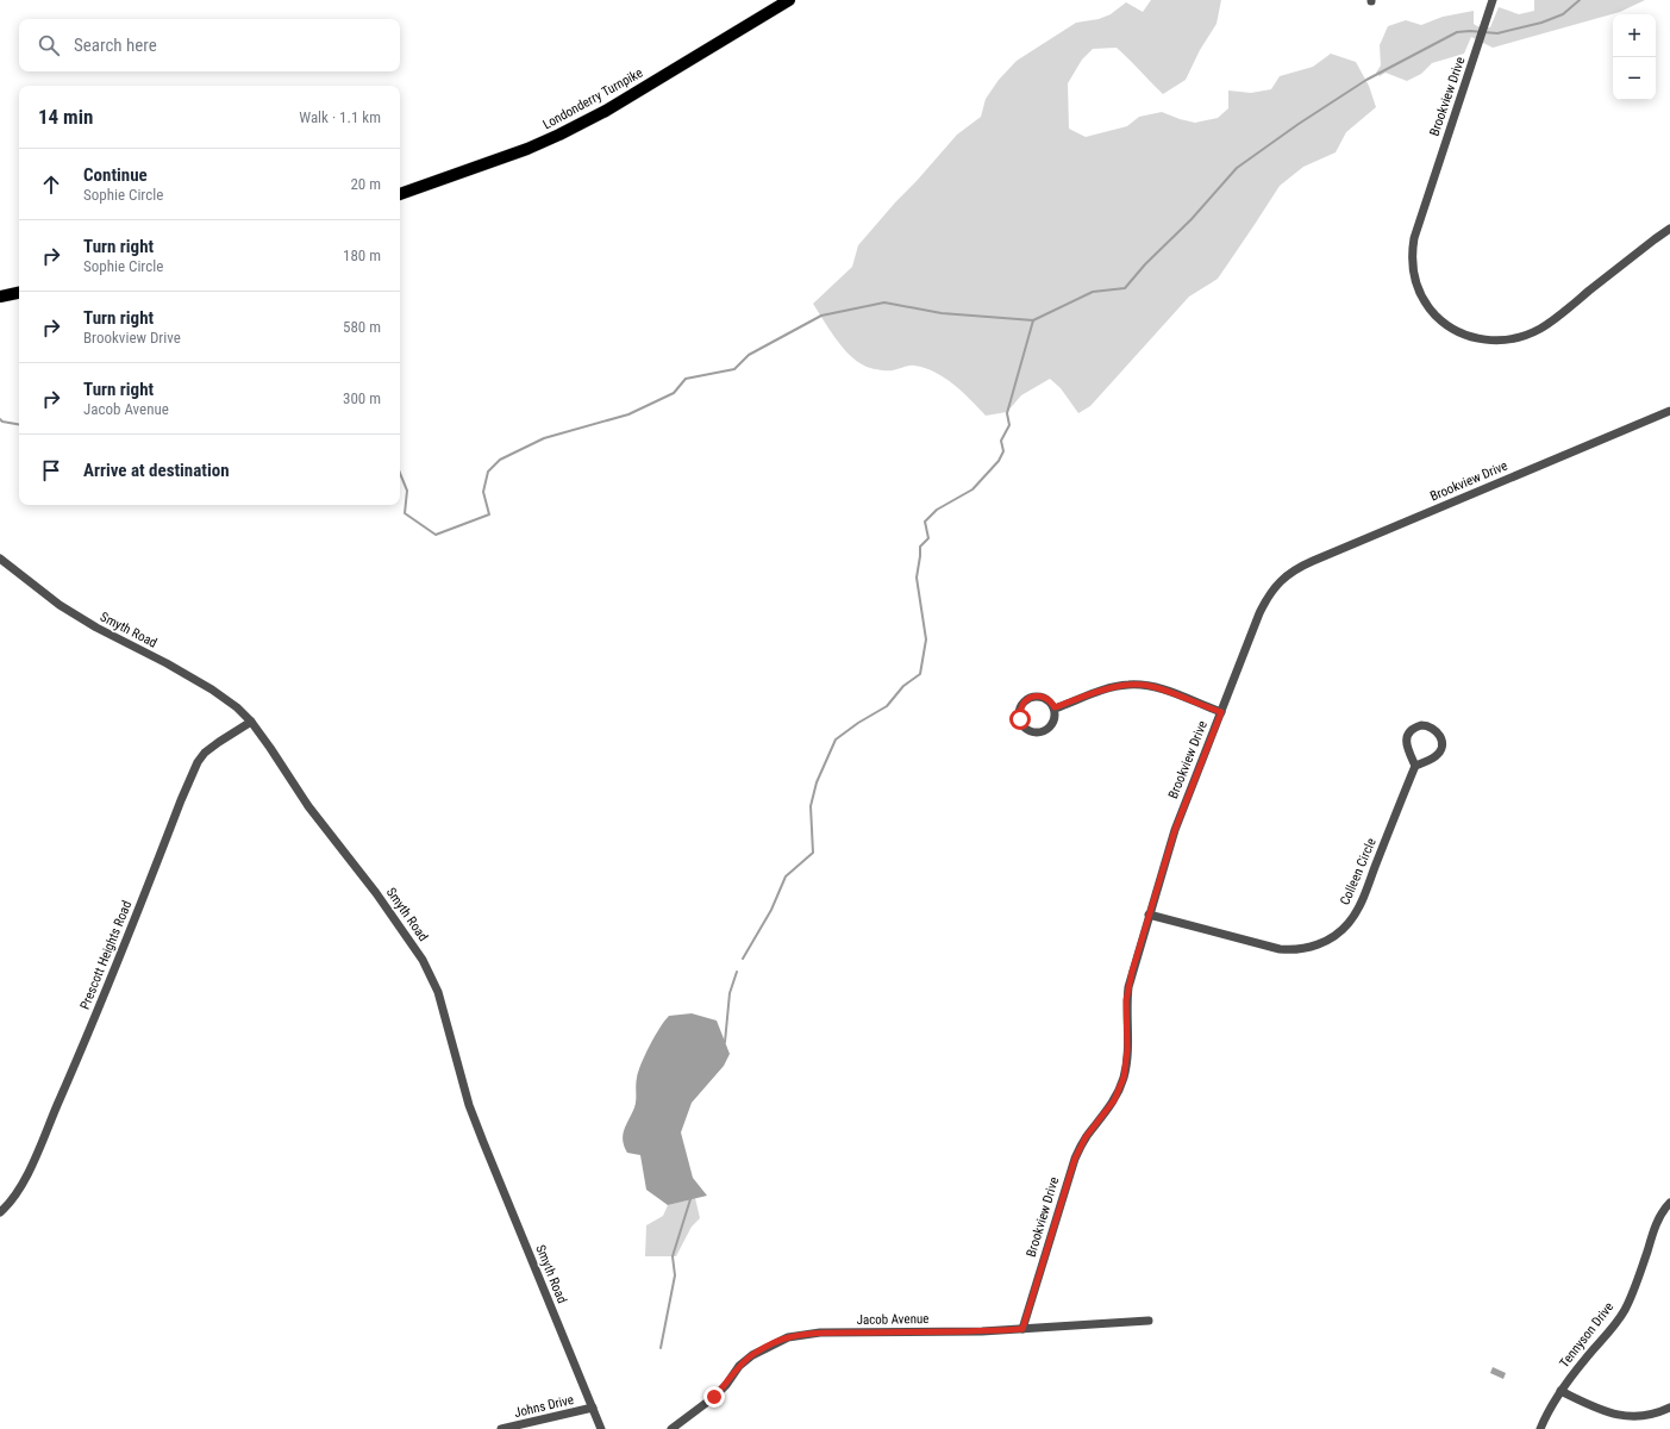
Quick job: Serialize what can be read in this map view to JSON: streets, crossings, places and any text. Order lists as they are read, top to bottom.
{
  "streets": {
    "main road": ["Londonderry Turnpike"],
    "street": [
      "Brookview Drive",
      "Smyth Road",
      "Colleen Circle",
      "Prescott Heights Road",
      "Jacob Avenue",
      "Tennyson Drive",
      "Johns Drive"
    ]
  },
  "crossings": [
    ["Brookview Drive", "Colleen Circle"],
    ["Brookview Drive", "Jacob Avenue"],
    ["Smyth Road", "Prescott Heights Road"],
    ["Smyth Road", "Johns Drive"]
  ],
  "page": {
    "map_buttons": ["+", "−"],
    "search": "Search here",
    "heading": ["14 min", "Walk · 1.1 km"],
    "list": [
      ["Continue", "Sophie Circle", "20 m"],
      ["Turn right", "Sophie Circle", "180 m"],
      ["Turn right", "Brookview Drive", "580 m"],
      ["Turn right", "Jacob Avenue", "300 m"],
      "Arrive at destination"
    ]
  }
}
